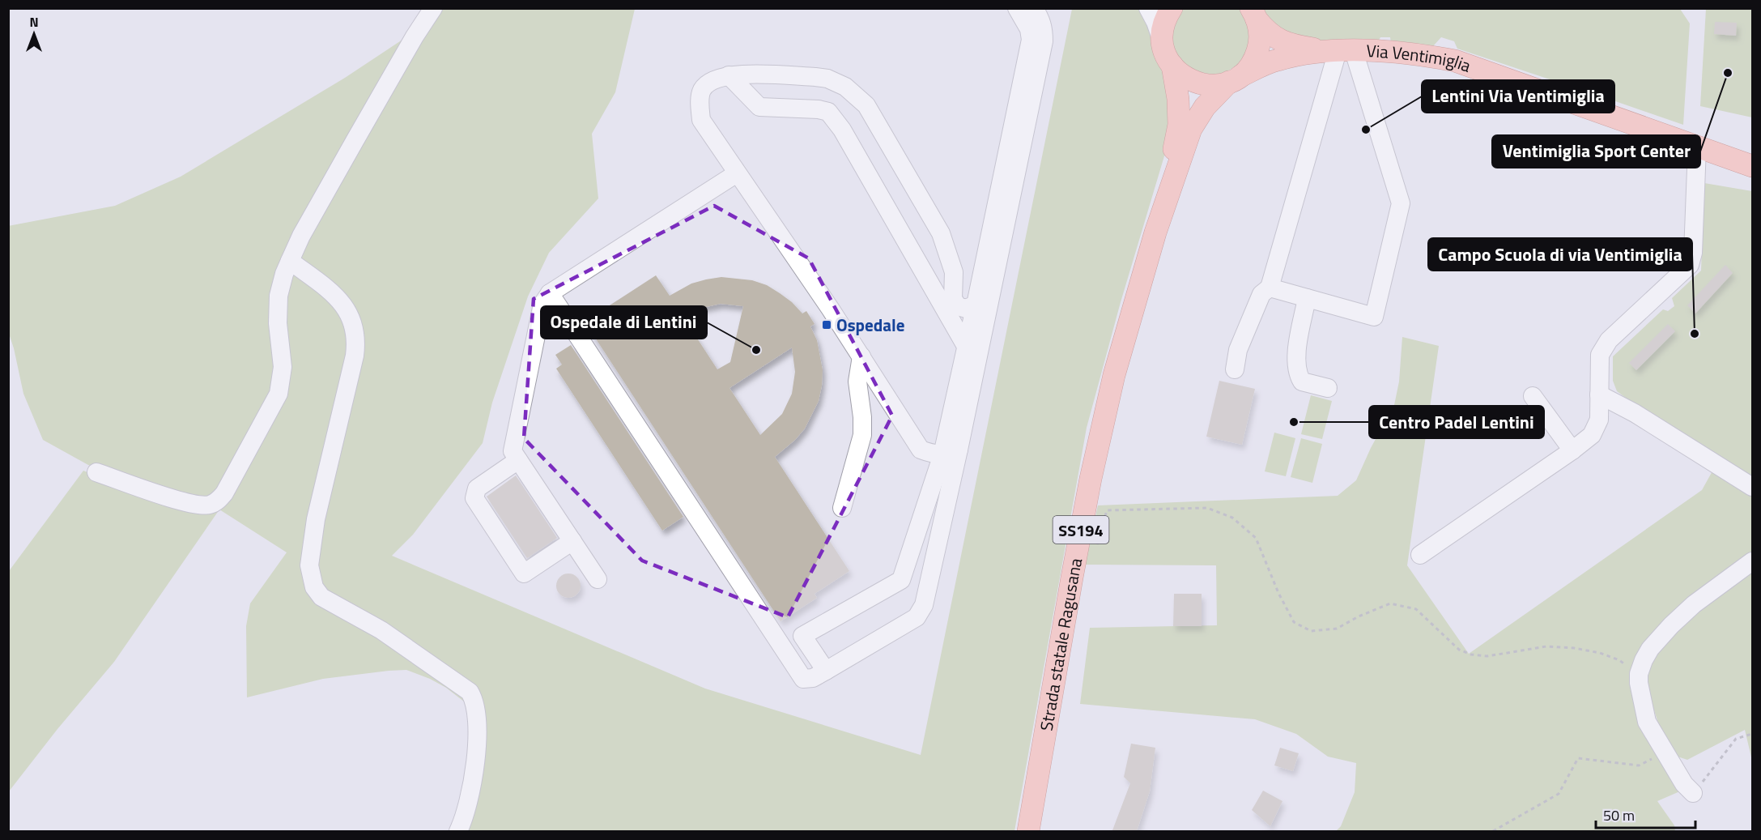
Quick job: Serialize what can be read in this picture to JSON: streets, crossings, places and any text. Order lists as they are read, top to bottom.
{
  "streets": {
    "main road": ["Via Ventimiglia", "SS194", "Strada statale Ragusana"]
  },
  "places": {
    "other": [
      "Ventimiglia Sport Center",
      "Lentini Via Ventimiglia",
      "Campo Scuola di via Ventimiglia",
      "Ospedale di Lentini",
      "Centro Padel Lentini"
    ],
    "transit": ["Ospedale"]
  },
  "scale_bar": "50 m",
  "north": "top"
}
